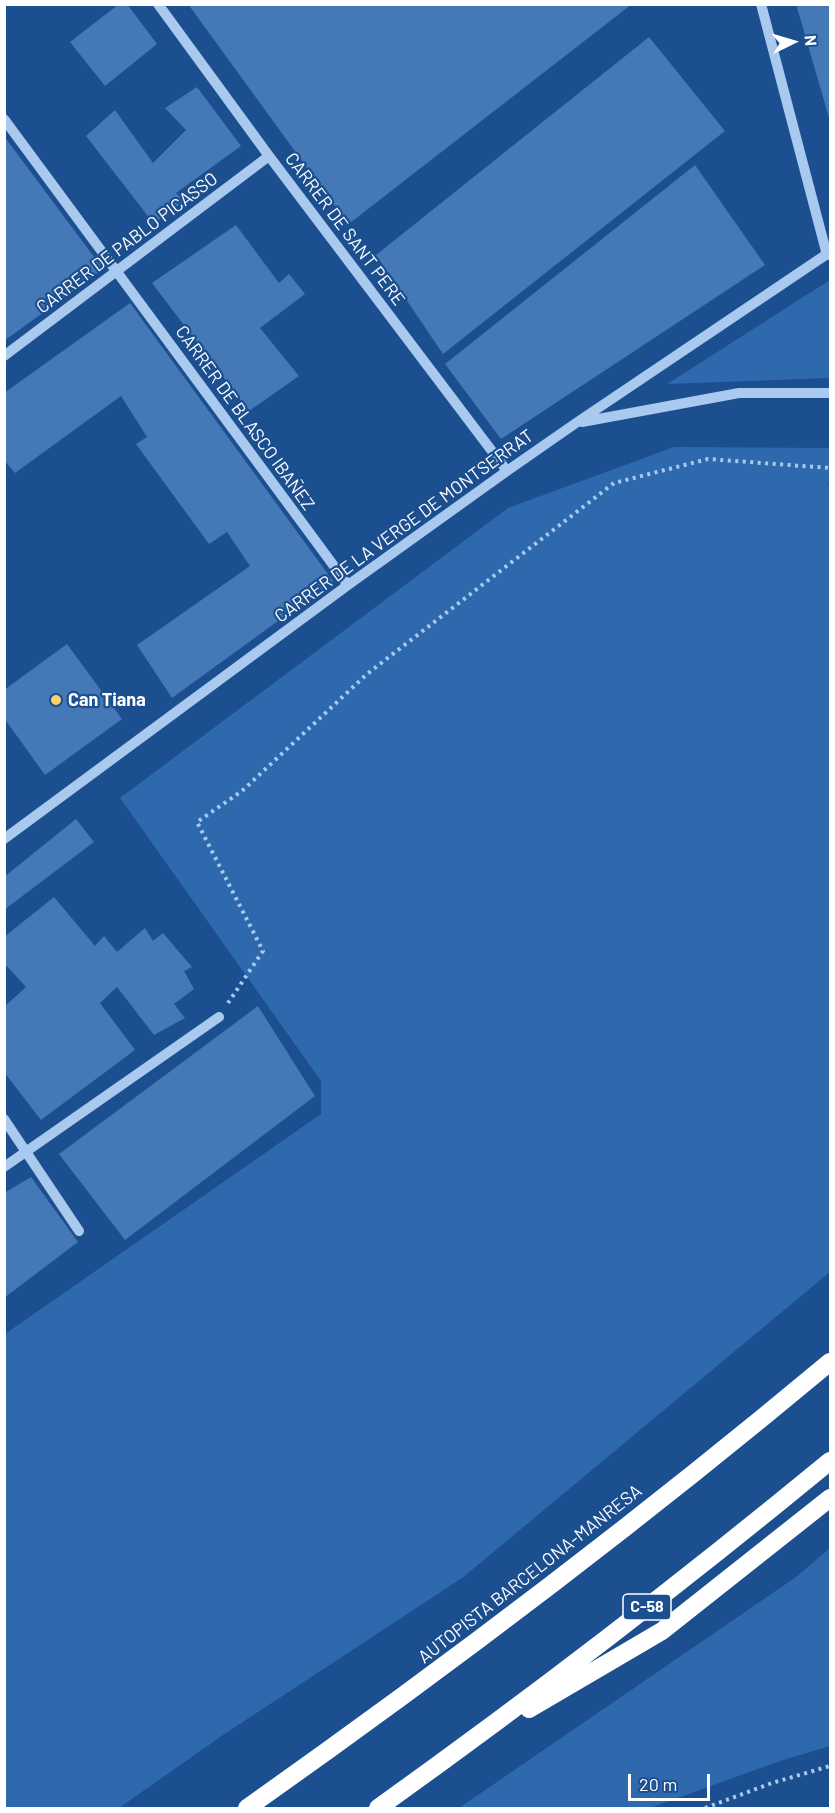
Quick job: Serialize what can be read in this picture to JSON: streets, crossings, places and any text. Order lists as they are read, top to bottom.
{
  "streets": {
    "highway": ["AUTOPISTA BARCELONA-MANRESA", "C-58"],
    "street": [
      "CARRER DE SANT PERE",
      "CARRER DE PABLO PICASSO",
      "CARRER DE BLASCO IBAÑEZ",
      "CARRER DE LA VERGE DE MONTSERRAT"
    ]
  },
  "crossings": [
    ["CARRER DE SANT PERE", "CARRER DE PABLO PICASSO"],
    ["CARRER DE SANT PERE", "CARRER DE LA VERGE DE MONTSERRAT"],
    ["CARRER DE PABLO PICASSO", "CARRER DE BLASCO IBAÑEZ"],
    ["CARRER DE BLASCO IBAÑEZ", "CARRER DE LA VERGE DE MONTSERRAT"]
  ],
  "places": ["Can Tiana"],
  "scale_bar": "20 m",
  "north": "right"
}
